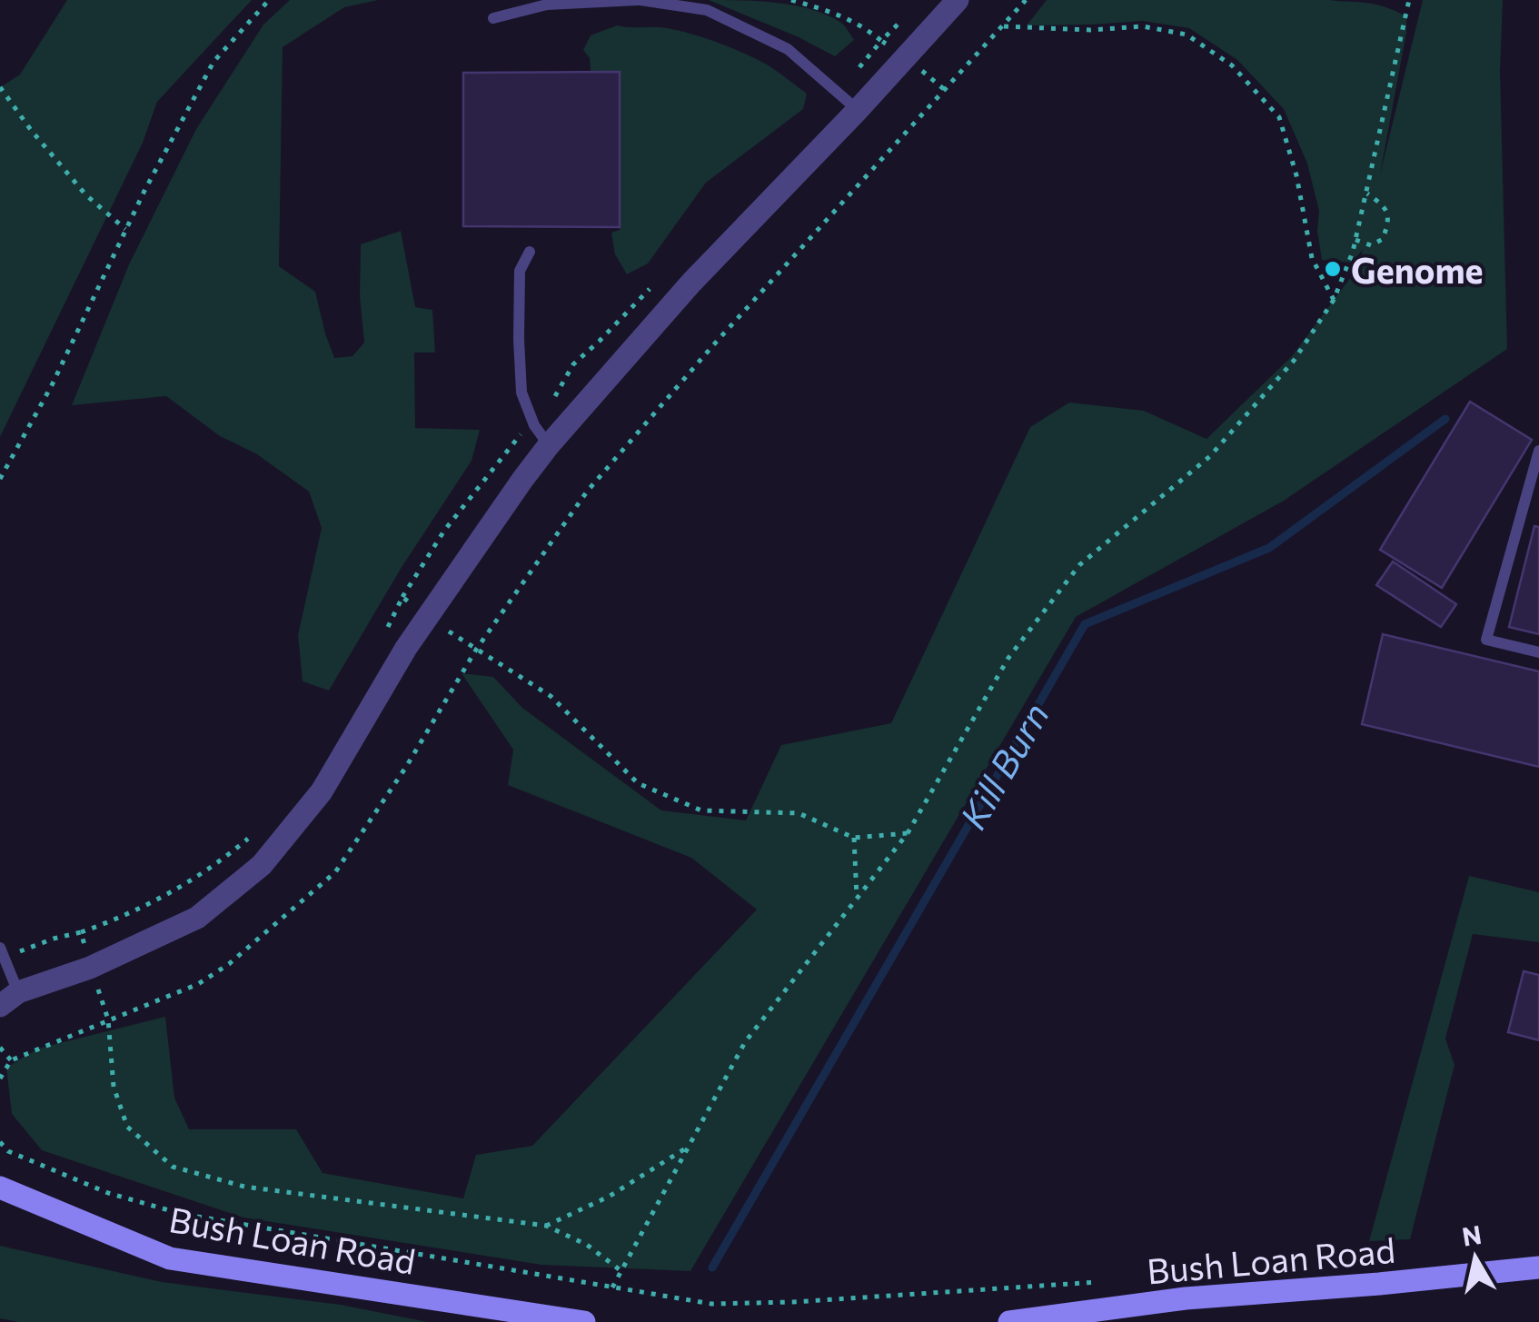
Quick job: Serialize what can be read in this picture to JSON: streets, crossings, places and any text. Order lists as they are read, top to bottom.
{
  "streets": {
    "street": ["Bush Loan Road"]
  },
  "water": ["Kill Burn"],
  "places": ["Genome"],
  "north": "top"
}
